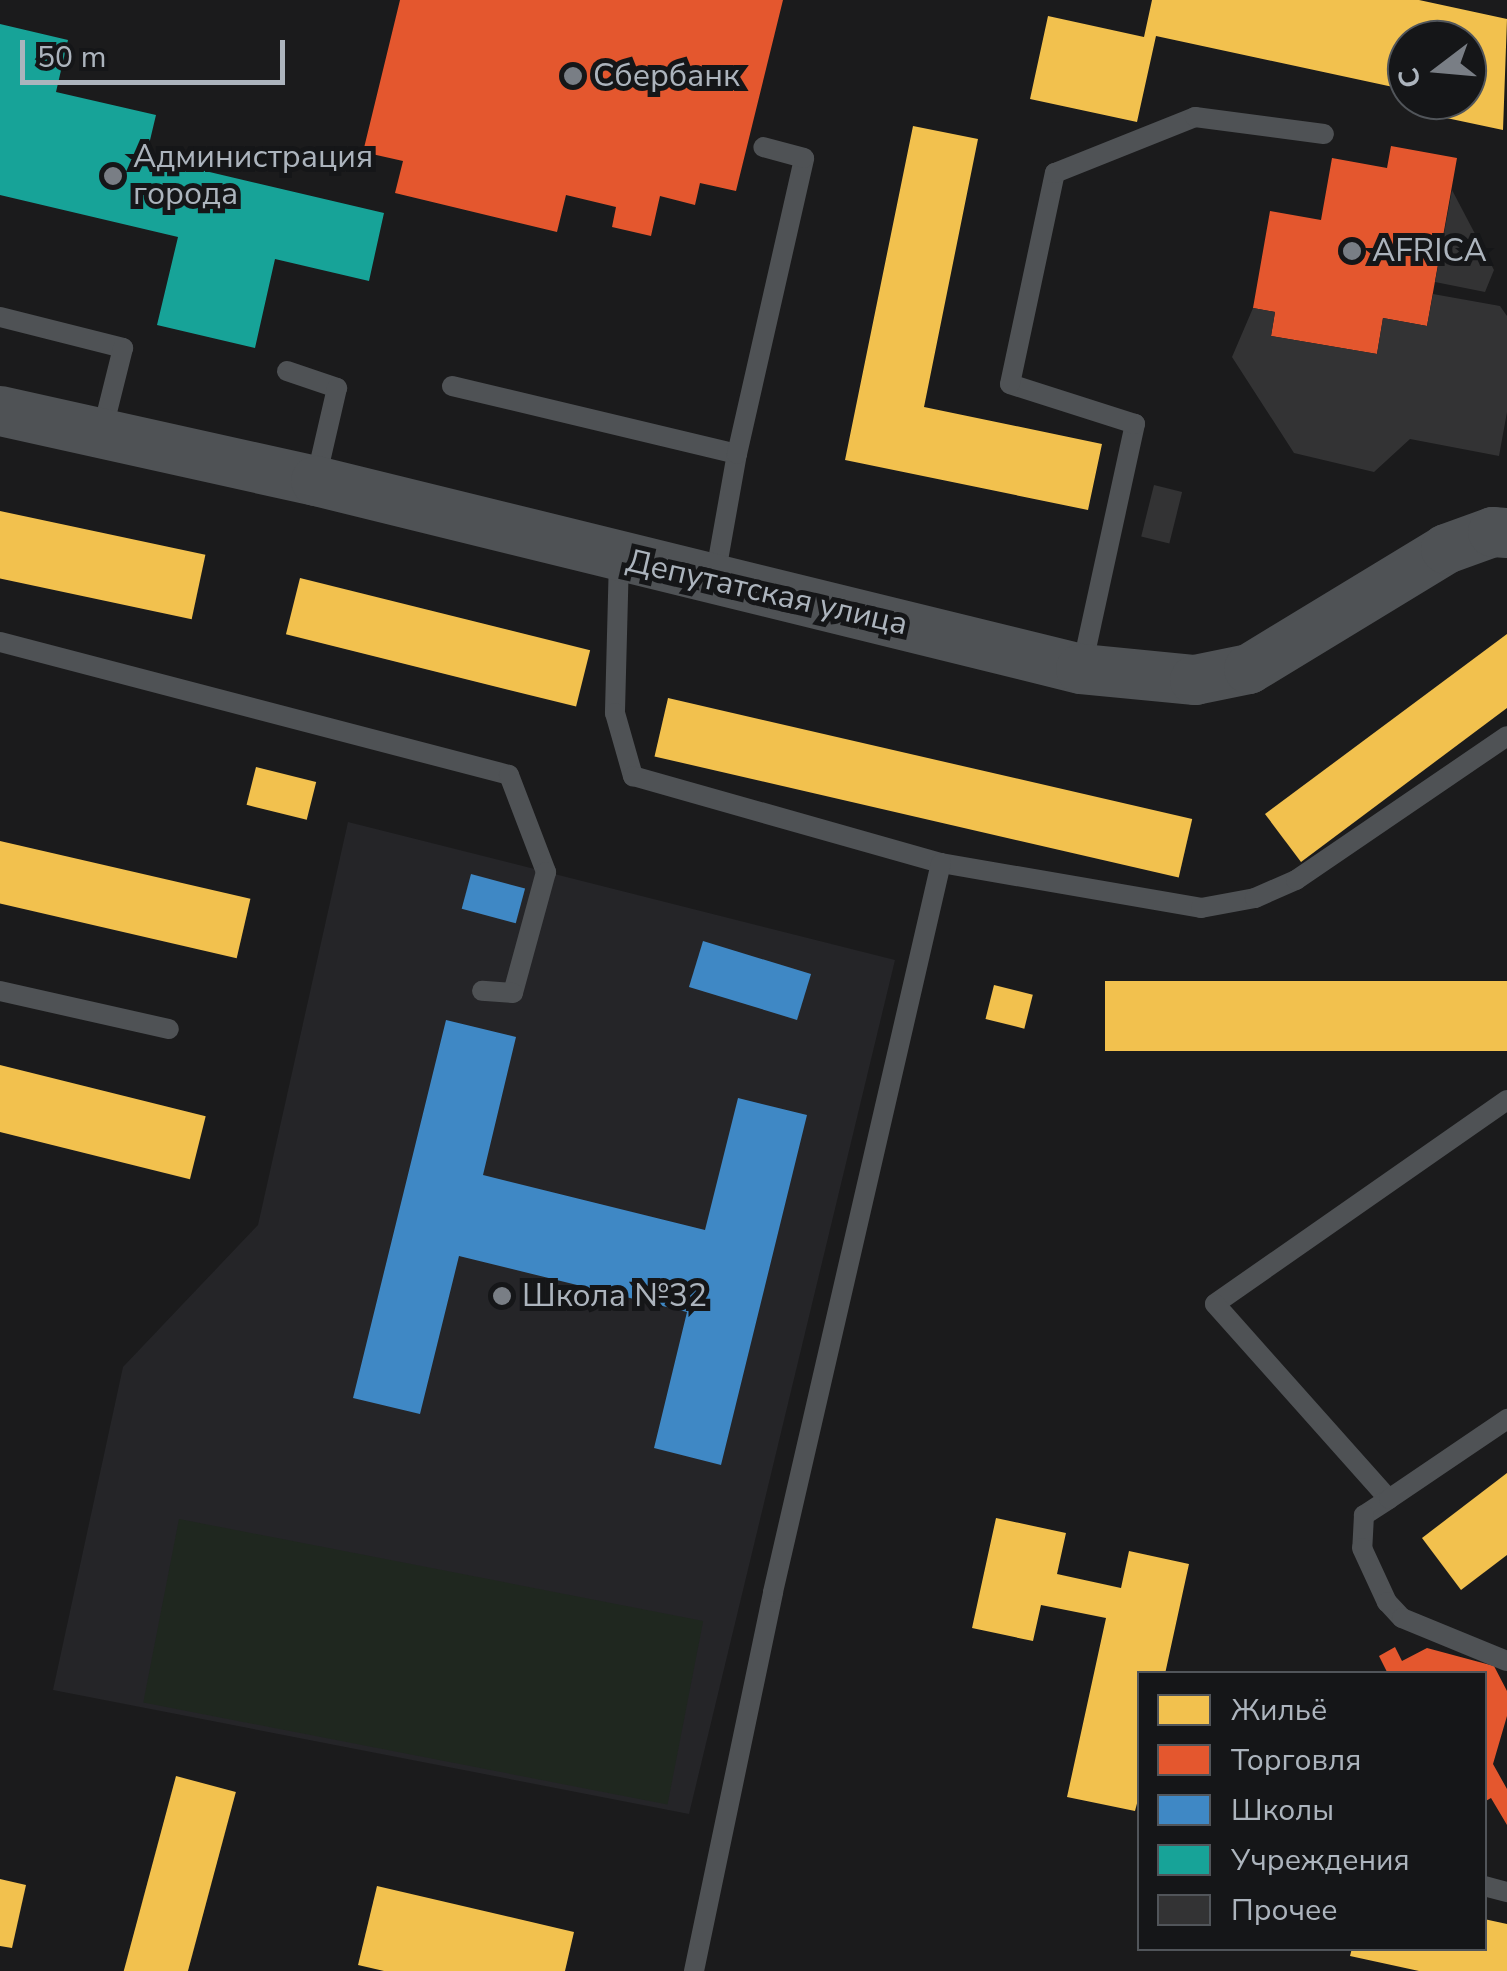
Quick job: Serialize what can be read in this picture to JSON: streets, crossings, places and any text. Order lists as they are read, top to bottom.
{
  "streets": {
    "street": ["Депутатская улица"]
  },
  "places": [
    "Сбербанк",
    "Администрация города",
    "AFRICA",
    "Школа №32"
  ],
  "legend": [
    "Жильё",
    "Торговля",
    "Школы",
    "Учреждения",
    "Прочее"
  ],
  "scale_bar": "50 m",
  "north": "left"
}
